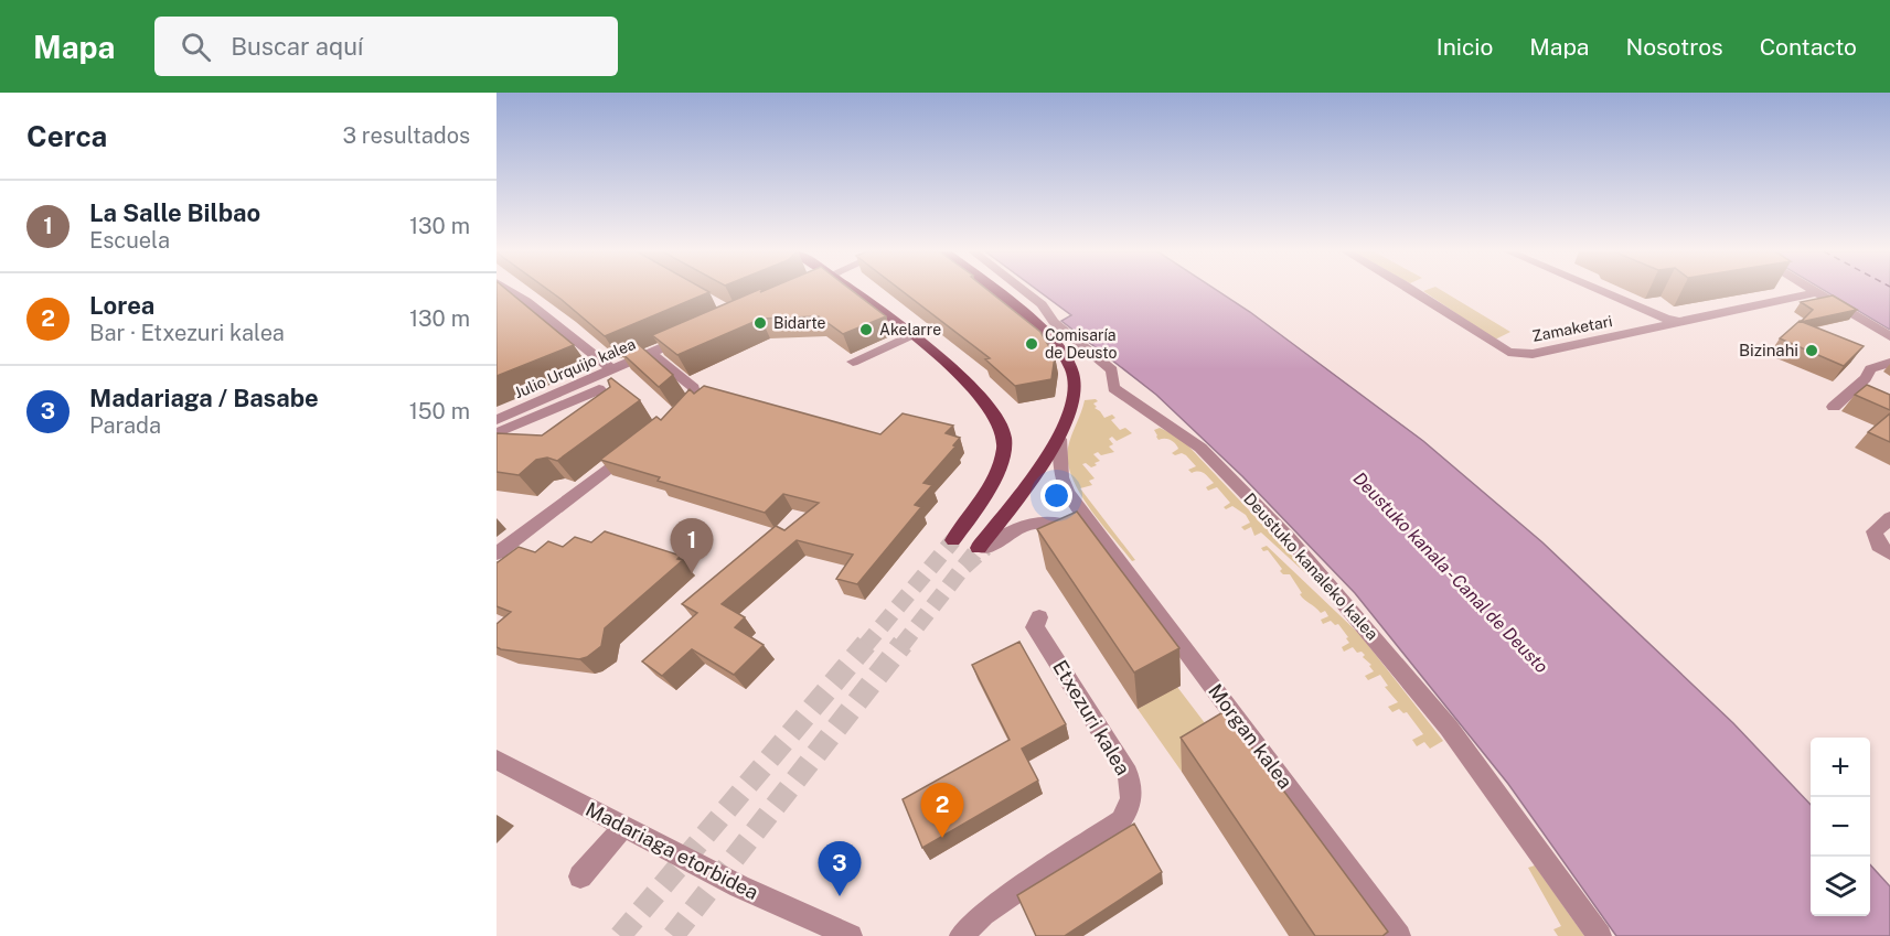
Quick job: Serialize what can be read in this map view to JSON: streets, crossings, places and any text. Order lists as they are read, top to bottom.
{
  "streets": {
    "street": [
      "Zamaketari",
      "Julio Urquijo kalea",
      "Deustuko kanaleko kalea",
      "Etxezuri kalea",
      "Morgan kalea",
      "Madariaga etorbidea"
    ]
  },
  "water": ["Deustuko kanala - Canal de Deusto"],
  "places": [
    "Bidarte",
    "Akelarre",
    "Comisaría de Deusto",
    "Bizinahi"
  ],
  "page": {
    "header": "Mapa",
    "search": "Buscar aquí",
    "nav": [
      "Inicio",
      "Mapa",
      "Nosotros",
      "Contacto"
    ],
    "heading": ["Cerca", "3 resultados"],
    "list": [
      {
        "mark": "1",
        "name": "La Salle Bilbao",
        "note": "Escuela",
        "value": "130 m"
      },
      {
        "mark": "2",
        "name": "Lorea",
        "note": "Bar · Etxezuri kalea",
        "value": "130 m"
      },
      {
        "mark": "3",
        "name": "Madariaga / Basabe",
        "note": "Parada",
        "value": "150 m"
      }
    ],
    "pins": ["1", "2", "3"],
    "map_buttons": ["+", "−"]
  }
}
